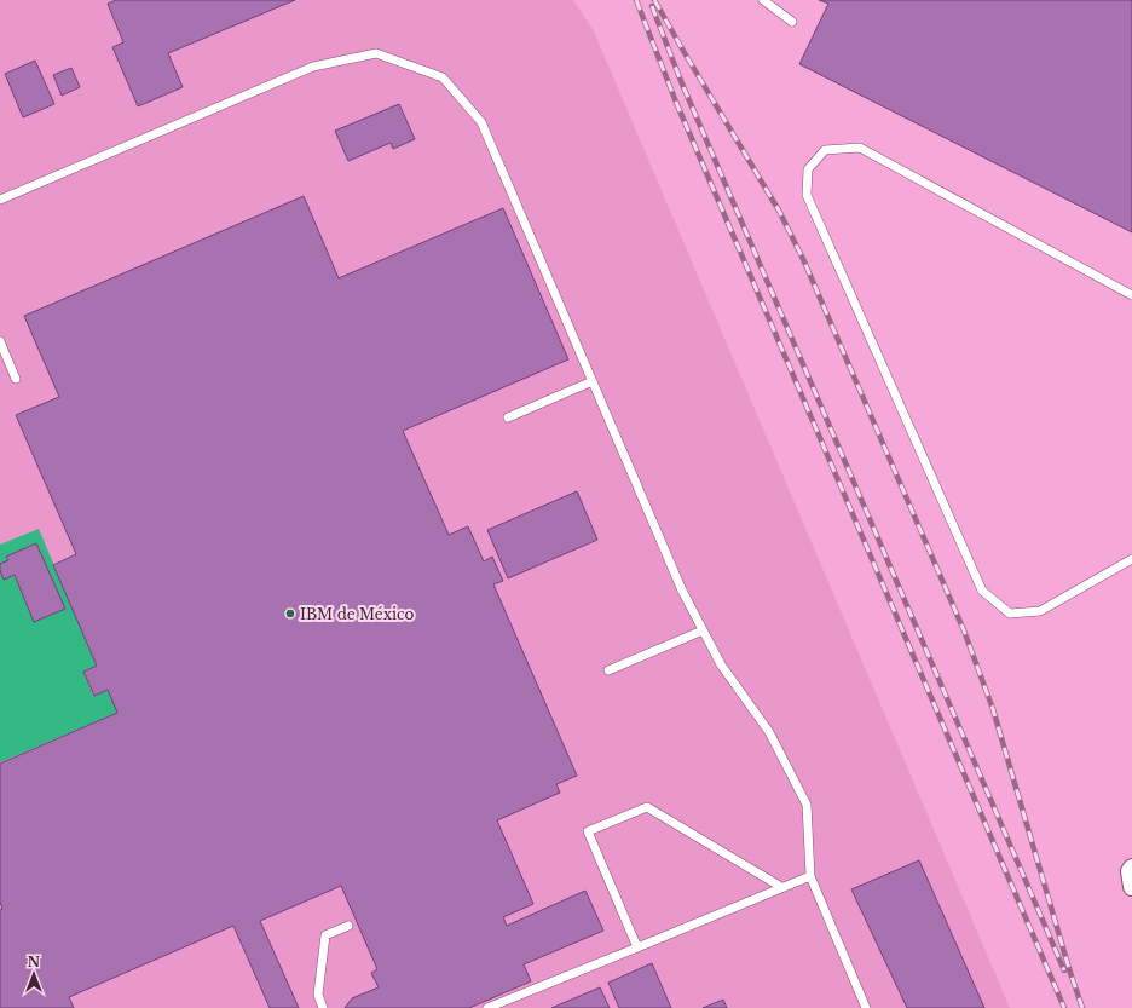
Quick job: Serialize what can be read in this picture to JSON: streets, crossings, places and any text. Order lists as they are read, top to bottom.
{
  "places": ["IBM de México"],
  "north": "top"
}
